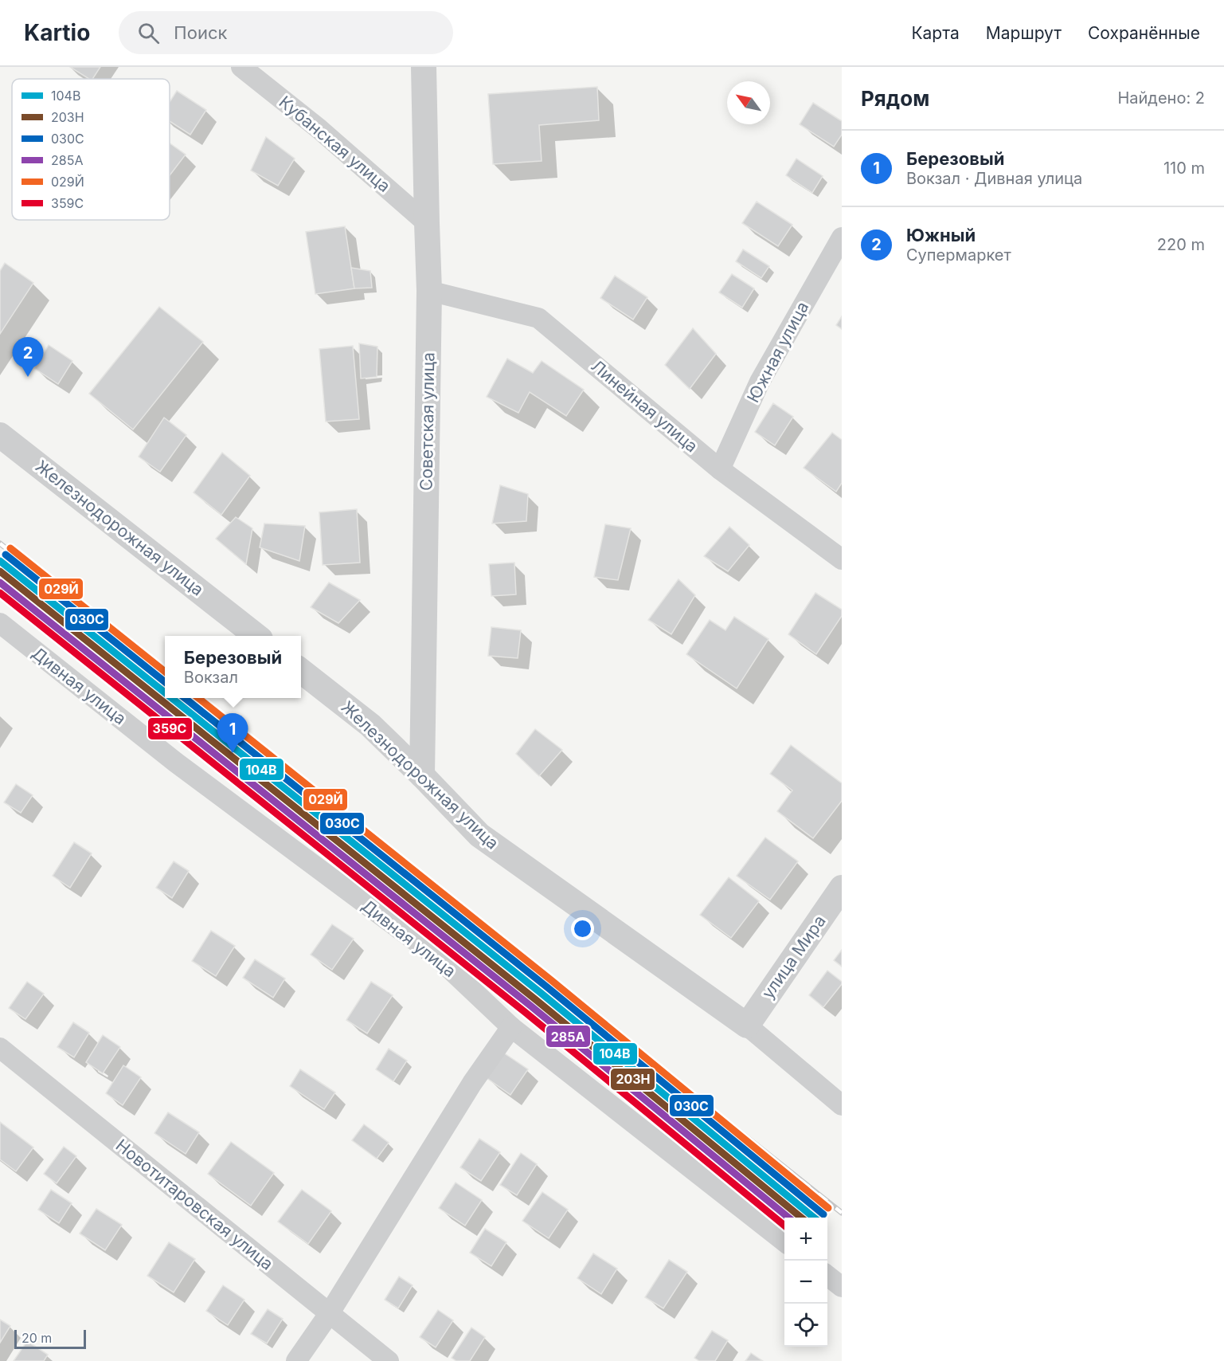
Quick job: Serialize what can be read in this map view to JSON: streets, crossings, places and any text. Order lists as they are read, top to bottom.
{
  "streets": {
    "street": [
      "Кубанская улица",
      "Южная улица",
      "Линейная улица",
      "Советская улица",
      "Железнодорожная улица",
      "Дивная улица",
      "улица Мира",
      "Новотитаровская улица"
    ]
  },
  "crossings": [
    ["Кубанская улица", "Советская улица"],
    ["Южная улица", "Линейная улица"],
    ["Линейная улица", "Советская улица"],
    ["Советская улица", "Железнодорожная улица"],
    ["Железнодорожная улица", "улица Мира"]
  ],
  "lines": [
    "transit line 029Й",
    "transit line 030C",
    "transit line 104В",
    "transit line 203Н",
    "transit line 285А",
    "transit line 359С"
  ],
  "legend": [
    "104В",
    "203Н",
    "030C",
    "285А",
    "029Й",
    "359С"
  ],
  "scale_bar": "20 m",
  "north": "top left",
  "page": {
    "header": "Kartio",
    "search": "Поиск",
    "nav": ["Карта", "Маршрут", "Сохранённые"],
    "heading": ["Рядом", "Найдено: 2"],
    "list": [
      {
        "mark": "1",
        "name": "Березовый",
        "note": "Вокзал · Дивная улица",
        "value": "110 m"
      },
      {
        "mark": "2",
        "name": "Южный",
        "note": "Супермаркет",
        "value": "220 m"
      }
    ],
    "pins": ["2", "1"],
    "popup": ["Березовый", "Вокзал"],
    "map_buttons": ["+", "−"],
    "scale": "20 m"
  }
}
